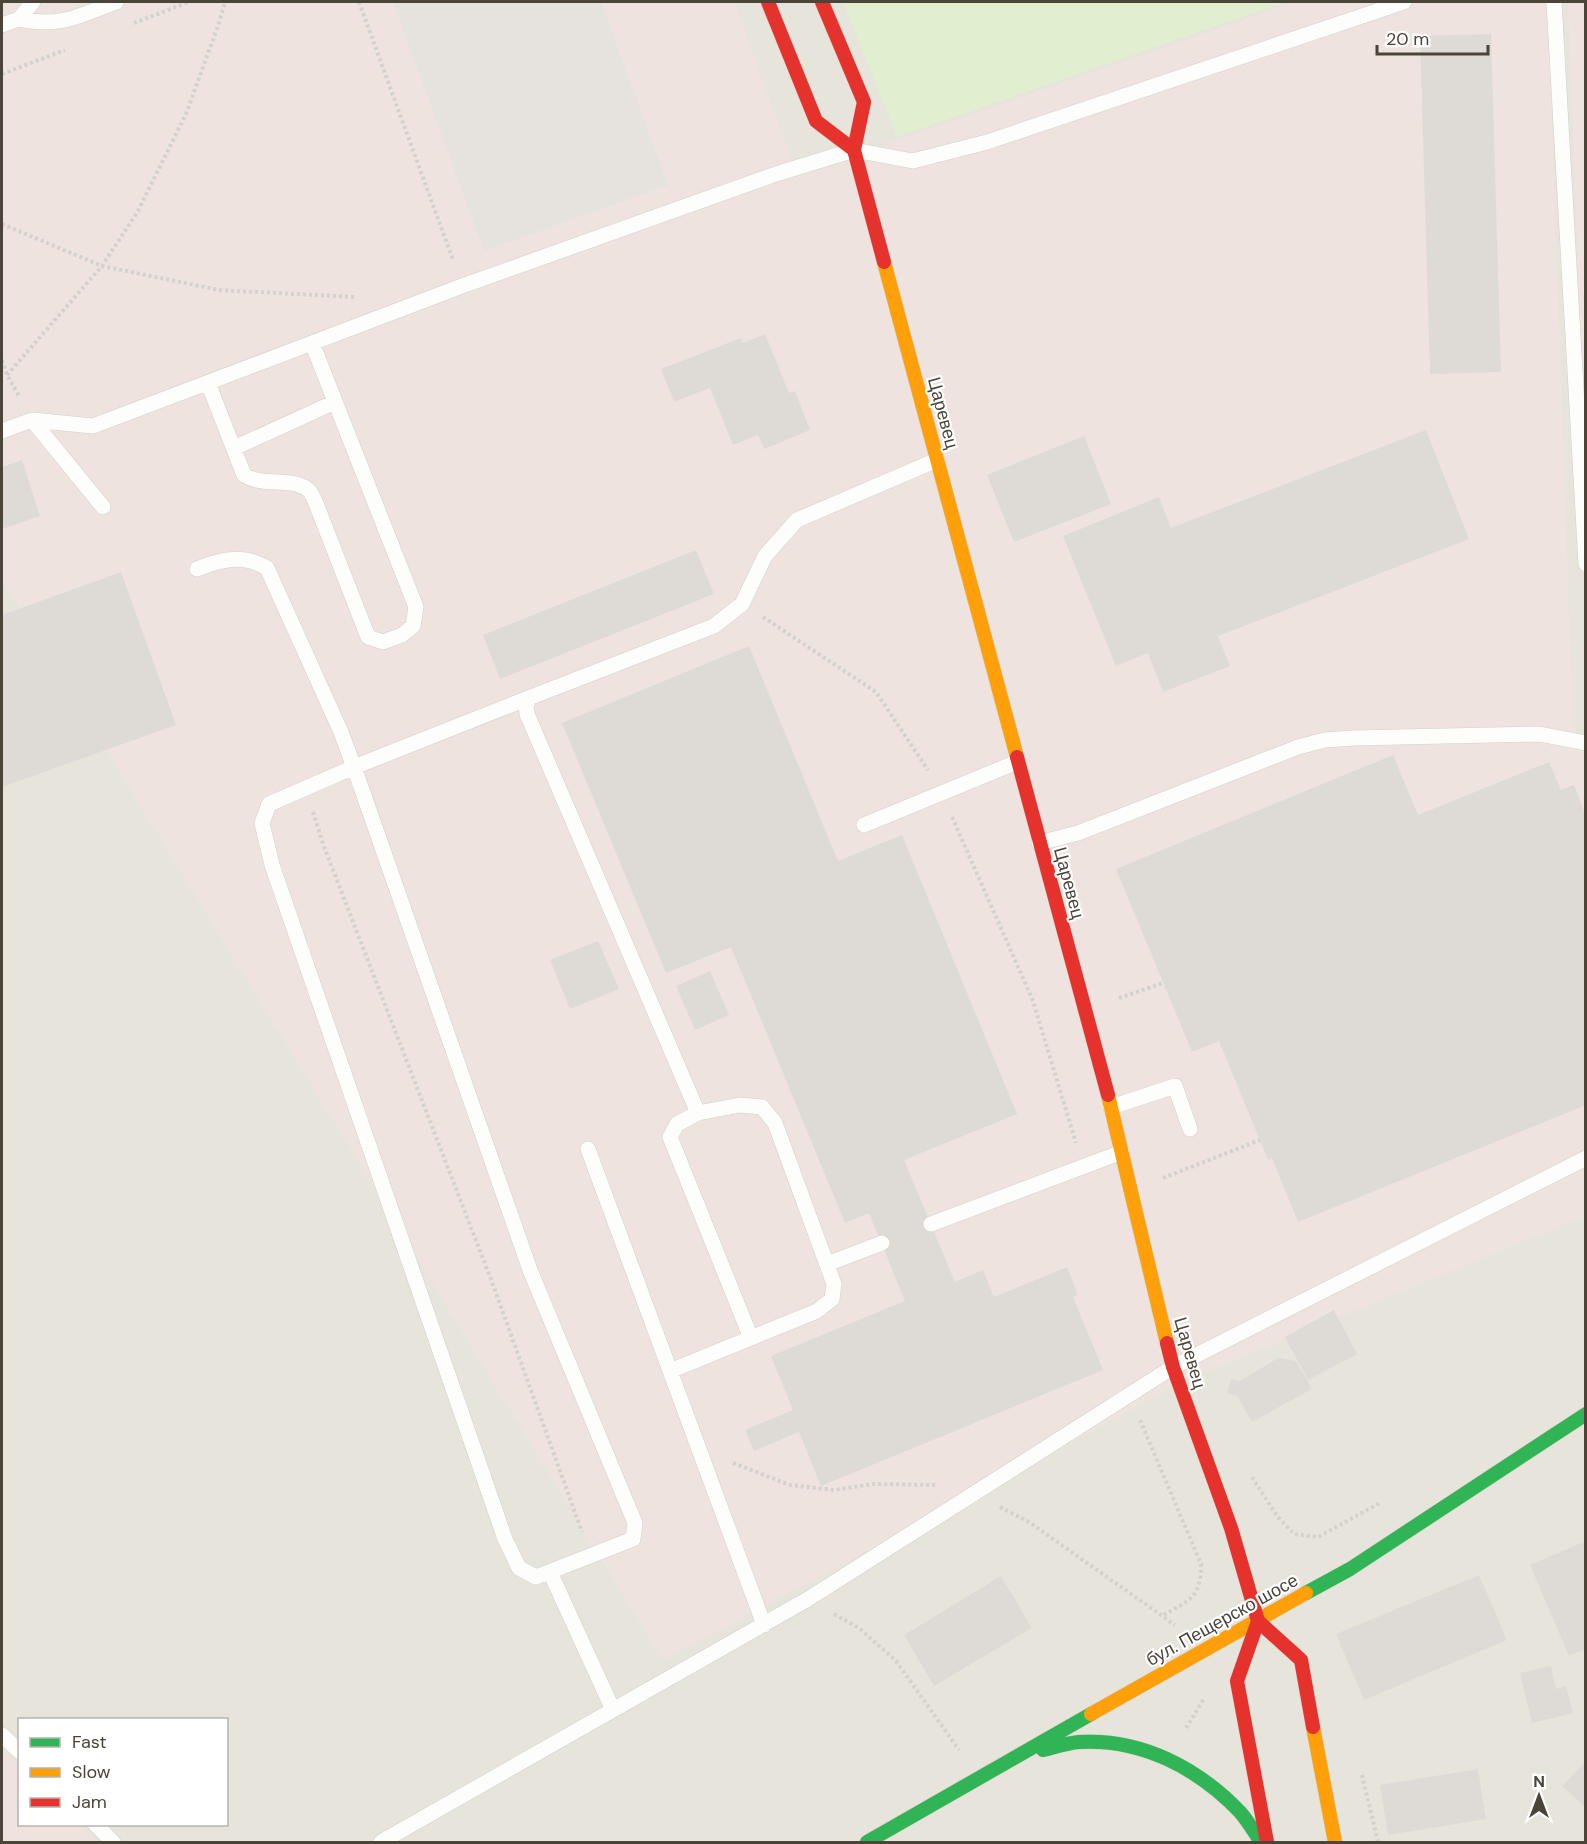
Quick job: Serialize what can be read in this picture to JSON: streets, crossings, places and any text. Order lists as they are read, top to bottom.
{
  "streets": {
    "street": ["Царевец", "бул. Пещерско шосе"]
  },
  "crossings": [
    ["Царевец", "бул. Пещерско шосе"]
  ],
  "legend": ["Fast", "Slow", "Jam"],
  "scale_bar": "20 m",
  "north": "top"
}
